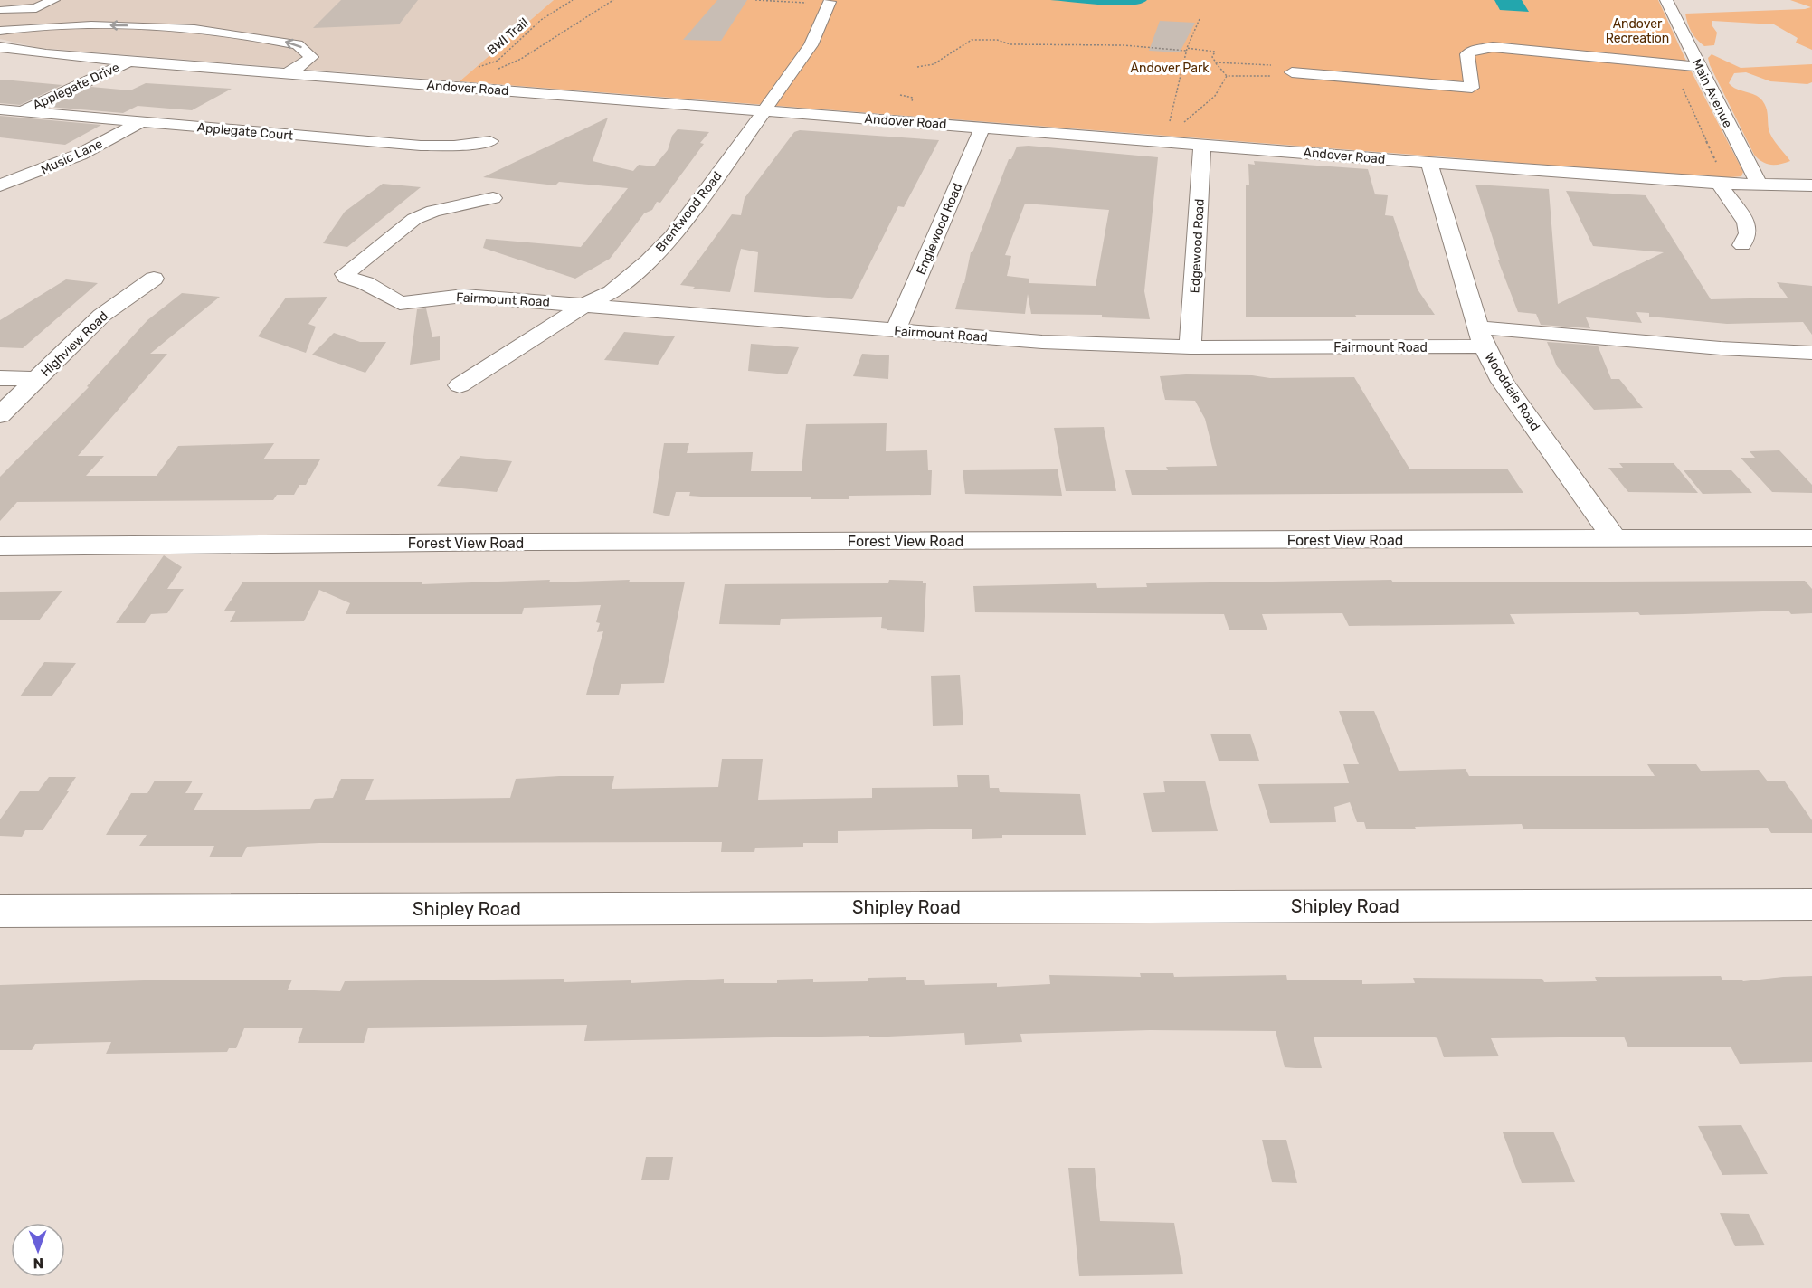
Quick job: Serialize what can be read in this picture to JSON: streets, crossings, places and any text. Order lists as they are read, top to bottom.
{
  "streets": {
    "street": [
      "Applegate Drive",
      "Andover Road",
      "Main Avenue",
      "Applegate Court",
      "Music Lane",
      "Brentwood Road",
      "Englewood Road",
      "Edgewood Road",
      "Fairmount Road",
      "Highview Road",
      "Wooddale Road",
      "Forest View Road",
      "Shipley Road"
    ],
    "path": ["BWI Trail"]
  },
  "crossings": [
    ["BWI Trail", "Andover Road"],
    ["Applegate Drive", "Andover Road"],
    ["Applegate Drive", "Applegate Court"],
    ["Andover Road", "Main Avenue"],
    ["Andover Road", "Brentwood Road"],
    ["Andover Road", "Englewood Road"],
    ["Andover Road", "Edgewood Road"],
    ["Andover Road", "Wooddale Road"],
    ["Applegate Court", "Music Lane"],
    ["Brentwood Road", "Fairmount Road"],
    ["Englewood Road", "Fairmount Road"],
    ["Edgewood Road", "Fairmount Road"],
    ["Fairmount Road", "Wooddale Road"],
    ["Wooddale Road", "Forest View Road"]
  ],
  "parks": ["Andover Recreation", "Andover Park"],
  "north": "bottom"
}
